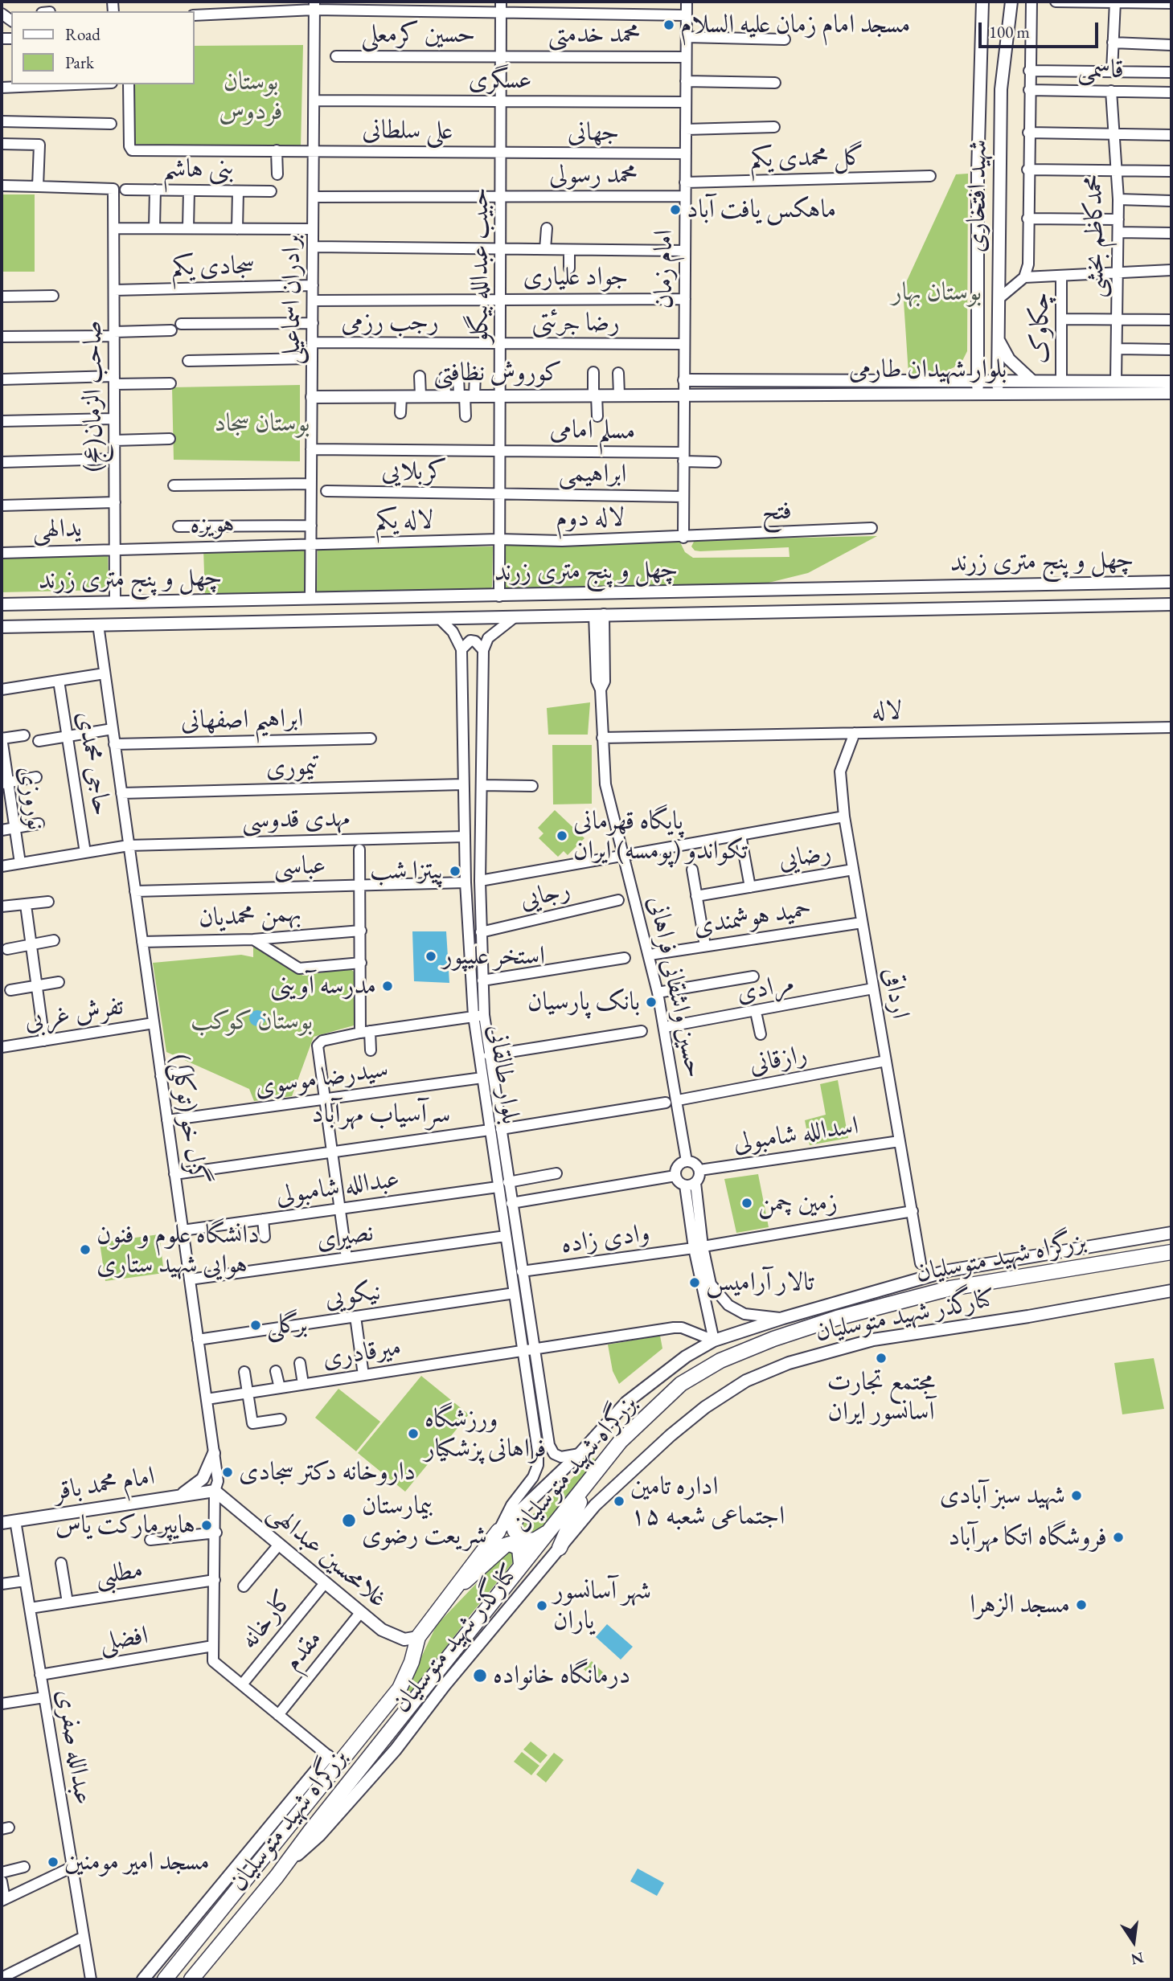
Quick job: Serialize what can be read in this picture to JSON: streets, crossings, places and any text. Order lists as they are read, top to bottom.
{
  "streets": {
    "highway": ["بزرگراه شهید متوسلیان"],
    "main road": [
      "شهید افتخاری",
      "بلوار شهیدان طارمی",
      "کوروش نظافتی",
      "چهل و پنج متری زرند",
      "کنارگذر شهید متوسلیان",
      "امام محمد باقر",
      "غلامحسین عبدالهی"
    ],
    "street": [
      "حسین کرمعلی",
      "محمد خدمتی",
      "قاسمی",
      "عسگری",
      "علی سلطانی",
      "جهانی",
      "گل محمدی یکم",
      "بنی هاشم",
      "محمد رسولی",
      "محمدکاظم بخشی",
      "حبیب عبدالله بیگلو",
      "سجادی یکم",
      "امام زمان",
      "جواد علیاری",
      "برادران اسماعیلی",
      "رجب رزمی",
      "رضا جرئتی",
      "چکاوک",
      "صاحب الزمان(عج)",
      "مسلم امامی",
      "کربلایی",
      "ابراهیمی",
      "فتح",
      "لاله دوم",
      "لاله یکم",
      "هویزه",
      "یدالهی",
      "لاله",
      "ابراهیم اصفهانی",
      "حاجی محمدی",
      "تیموری",
      "نوروزی",
      "مهدی قدوسی",
      "رضایی",
      "عباسی",
      "رجایی",
      "بهمن محمدیان",
      "حمید هوشمندی",
      "حسین واشقانی فراهانی",
      "مرادی",
      "ارداقی",
      "تفرش غربی",
      "رازقانی",
      "بلوار طالقانی",
      "سیدرضا موسوی",
      "گزل خو (توکلی)",
      "اسدالله شامبولی",
      "عبدالله شامبولی",
      "نصیری",
      "وادی زاده",
      "نیکویی",
      "میرقادری",
      "مطلبی",
      "کارخانه",
      "افضلی",
      "مقدم",
      "عبدالله صفری"
    ]
  },
  "crossings": [
    ["حسین کرمعلی", "محمد خدمتی"],
    ["حسین کرمعلی", "حبیب عبدالله بیگلو"],
    ["محمد خدمتی", "حبیب عبدالله بیگلو"],
    ["محمد خدمتی", "امام زمان"],
    ["قاسمی", "محمدکاظم بخشی"],
    ["قاسمی", "چکاوک"],
    ["عسگری", "حبیب عبدالله بیگلو"],
    ["عسگری", "امام زمان"],
    ["عسگری", "برادران اسماعیلی"],
    ["علی سلطانی", "جهانی"],
    ["علی سلطانی", "حبیب عبدالله بیگلو"],
    ["علی سلطانی", "برادران اسماعیلی"],
    ["جهانی", "حبیب عبدالله بیگلو"],
    ["جهانی", "امام زمان"],
    ["گل محمدی یکم", "امام زمان"],
    ["محمد رسولی", "حبیب عبدالله بیگلو"],
    ["محمد رسولی", "امام زمان"],
    ["محمد رسولی", "برادران اسماعیلی"],
    ["شهید افتخاری", "بلوار شهیدان طارمی"],
    ["محمدکاظم بخشی", "بلوار شهیدان طارمی"],
    ["حبیب عبدالله بیگلو", "جواد علیاری"],
    ["حبیب عبدالله بیگلو", "رجب رزمی"],
    ["حبیب عبدالله بیگلو", "رضا جرئتی"],
    ["حبیب عبدالله بیگلو", "کوروش نظافتی"],
    ["حبیب عبدالله بیگلو", "مسلم امامی"],
    ["حبیب عبدالله بیگلو", "کربلایی"],
    ["حبیب عبدالله بیگلو", "ابراهیمی"],
    ["حبیب عبدالله بیگلو", "لاله دوم"],
    ["حبیب عبدالله بیگلو", "لاله یکم"],
    ["حبیب عبدالله بیگلو", "چهل و پنج متری زرند"],
    ["سجادی یکم", "برادران اسماعیلی"],
    ["سجادی یکم", "صاحب الزمان(عج)"],
    ["امام زمان", "جواد علیاری"],
    ["امام زمان", "رضا جرئتی"],
    ["امام زمان", "بلوار شهیدان طارمی"],
    ["امام زمان", "کوروش نظافتی"],
    ["امام زمان", "مسلم امامی"],
    ["امام زمان", "ابراهیمی"],
    ["امام زمان", "فتح"],
    ["امام زمان", "لاله دوم"],
    ["جواد علیاری", "برادران اسماعیلی"],
    ["برادران اسماعیلی", "رجب رزمی"],
    ["برادران اسماعیلی", "کوروش نظافتی"],
    ["برادران اسماعیلی", "لاله یکم"],
    ["برادران اسماعیلی", "هویزه"],
    ["برادران اسماعیلی", "چهل و پنج متری زرند"],
    ["رجب رزمی", "رضا جرئتی"],
    ["چکاوک", "بلوار شهیدان طارمی"],
    ["بلوار شهیدان طارمی", "کوروش نظافتی"],
    ["صاحب الزمان(عج)", "هویزه"],
    ["صاحب الزمان(عج)", "یدالهی"],
    ["صاحب الزمان(عج)", "چهل و پنج متری زرند"],
    ["کربلایی", "ابراهیمی"],
    ["فتح", "لاله دوم"],
    ["لاله دوم", "لاله یکم"],
    ["لاله یکم", "هویزه"],
    ["هویزه", "یدالهی"],
    ["چهل و پنج متری زرند", "حسین واشقانی فراهانی"],
    ["چهل و پنج متری زرند", "گزل خو (توکلی)"],
    ["لاله", "حسین واشقانی فراهانی"],
    ["لاله", "ارداقی"],
    ["ابراهیم اصفهانی", "گزل خو (توکلی)"],
    ["حاجی محمدی", "مهدی قدوسی"],
    ["تیموری", "بلوار طالقانی"],
    ["تیموری", "گزل خو (توکلی)"],
    ["نوروزی", "مهدی قدوسی"],
    ["مهدی قدوسی", "بلوار طالقانی"],
    ["مهدی قدوسی", "گزل خو (توکلی)"],
    ["رضایی", "ارداقی"],
    ["عباسی", "بلوار طالقانی"],
    ["عباسی", "گزل خو (توکلی)"],
    ["رجایی", "بلوار طالقانی"],
    ["بهمن محمدیان", "گزل خو (توکلی)"],
    ["حمید هوشمندی", "حسین واشقانی فراهانی"],
    ["حمید هوشمندی", "ارداقی"],
    ["حسین واشقانی فراهانی", "مرادی"],
    ["حسین واشقانی فراهانی", "رازقانی"],
    ["حسین واشقانی فراهانی", "اسدالله شامبولی"],
    ["مرادی", "ارداقی"],
    ["ارداقی", "رازقانی"],
    ["ارداقی", "اسدالله شامبولی"],
    ["ارداقی", "وادی زاده"],
    ["تفرش غربی", "گزل خو (توکلی)"],
    ["بلوار طالقانی", "سیدرضا موسوی"],
    ["بلوار طالقانی", "عبدالله شامبولی"],
    ["بلوار طالقانی", "نصیری"],
    ["بلوار طالقانی", "وادی زاده"],
    ["بلوار طالقانی", "بزرگراه شهید متوسلیان"],
    ["بلوار طالقانی", "نیکویی"],
    ["بلوار طالقانی", "کنارگذر شهید متوسلیان"],
    ["بلوار طالقانی", "میرقادری"],
    ["سیدرضا موسوی", "گزل خو (توکلی)"],
    ["گزل خو (توکلی)", "عبدالله شامبولی"],
    ["گزل خو (توکلی)", "نصیری"],
    ["گزل خو (توکلی)", "نیکویی"],
    ["گزل خو (توکلی)", "میرقادری"],
    ["گزل خو (توکلی)", "امام محمد باقر"],
    ["گزل خو (توکلی)", "غلامحسین عبدالهی"],
    ["گزل خو (توکلی)", "مطلبی"],
    ["گزل خو (توکلی)", "افضلی"],
    ["بزرگراه شهید متوسلیان", "کنارگذر شهید متوسلیان"],
    ["بزرگراه شهید متوسلیان", "غلامحسین عبدالهی"],
    ["کنارگذر شهید متوسلیان", "میرقادری"],
    ["امام محمد باقر", "غلامحسین عبدالهی"],
    ["امام محمد باقر", "عبدالله صفری"],
    ["غلامحسین عبدالهی", "کارخانه"],
    ["غلامحسین عبدالهی", "مقدم"],
    ["مطلبی", "عبدالله صفری"],
    ["افضلی", "عبدالله صفری"]
  ],
  "districts": ["سرآسیاب مهرآباد"],
  "parks": [
    "بوستان فردوس",
    "بوستان بهار",
    "بوستان سجاد",
    "بوستان کوکب"
  ],
  "places": [
    "مسجد امام زمان علیه السلام",
    "ماهکس یافت آباد",
    "پایگاه قهرمانی تکواندو (پومسه) ایران",
    "پیتزا شب",
    "استخر علیپور",
    "مدرسه آوینی",
    "بانک پارسیان",
    "زمین چمن",
    "دانشگاه علوم و فنون هوایی شهید ستاری",
    "تالار آرامیس",
    "برگلی",
    "مجتمع تجارت آسانسور ایران",
    "ورزشگاه فراهانی پزشکیار",
    "داروخانه دکتر سجادی",
    "شهید سبز آبادی",
    "اداره تامین اجتماعی شعبه ۱۵",
    "بیمارستان شریعت رضوی",
    "هایپرمارکت یاس",
    "فروشگاه اتکا مهرآباد",
    "مسجد الزهرا",
    "شهر آسانسور یاران",
    "درمانگاه خانواده",
    "مسجد امیر مومنین"
  ],
  "legend": ["Road", "Park"],
  "scale_bar": "100 m",
  "north": "bottom"
}
